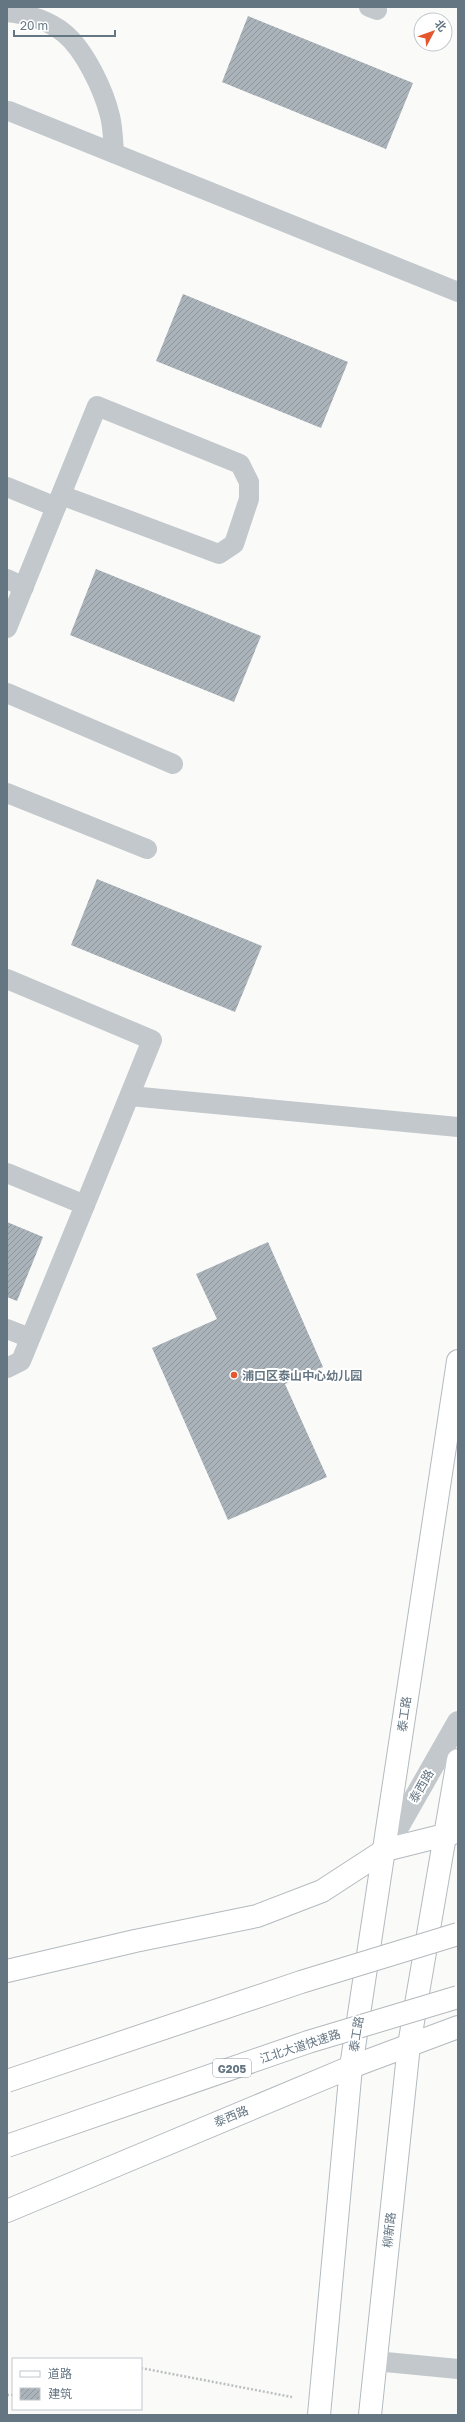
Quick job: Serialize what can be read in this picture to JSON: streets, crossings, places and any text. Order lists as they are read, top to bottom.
{
  "streets": {
    "main road": [
      "泰工路",
      "泰西路",
      "江北大道快速路",
      "G205",
      "柳新路"
    ]
  },
  "crossings": [
    ["泰工路", "泰西路"],
    ["泰西路", "柳新路"]
  ],
  "places": ["浦口区泰山中心幼儿园"],
  "legend": ["道路", "建筑"],
  "scale_bar": "20 m",
  "north": "top right"
}
